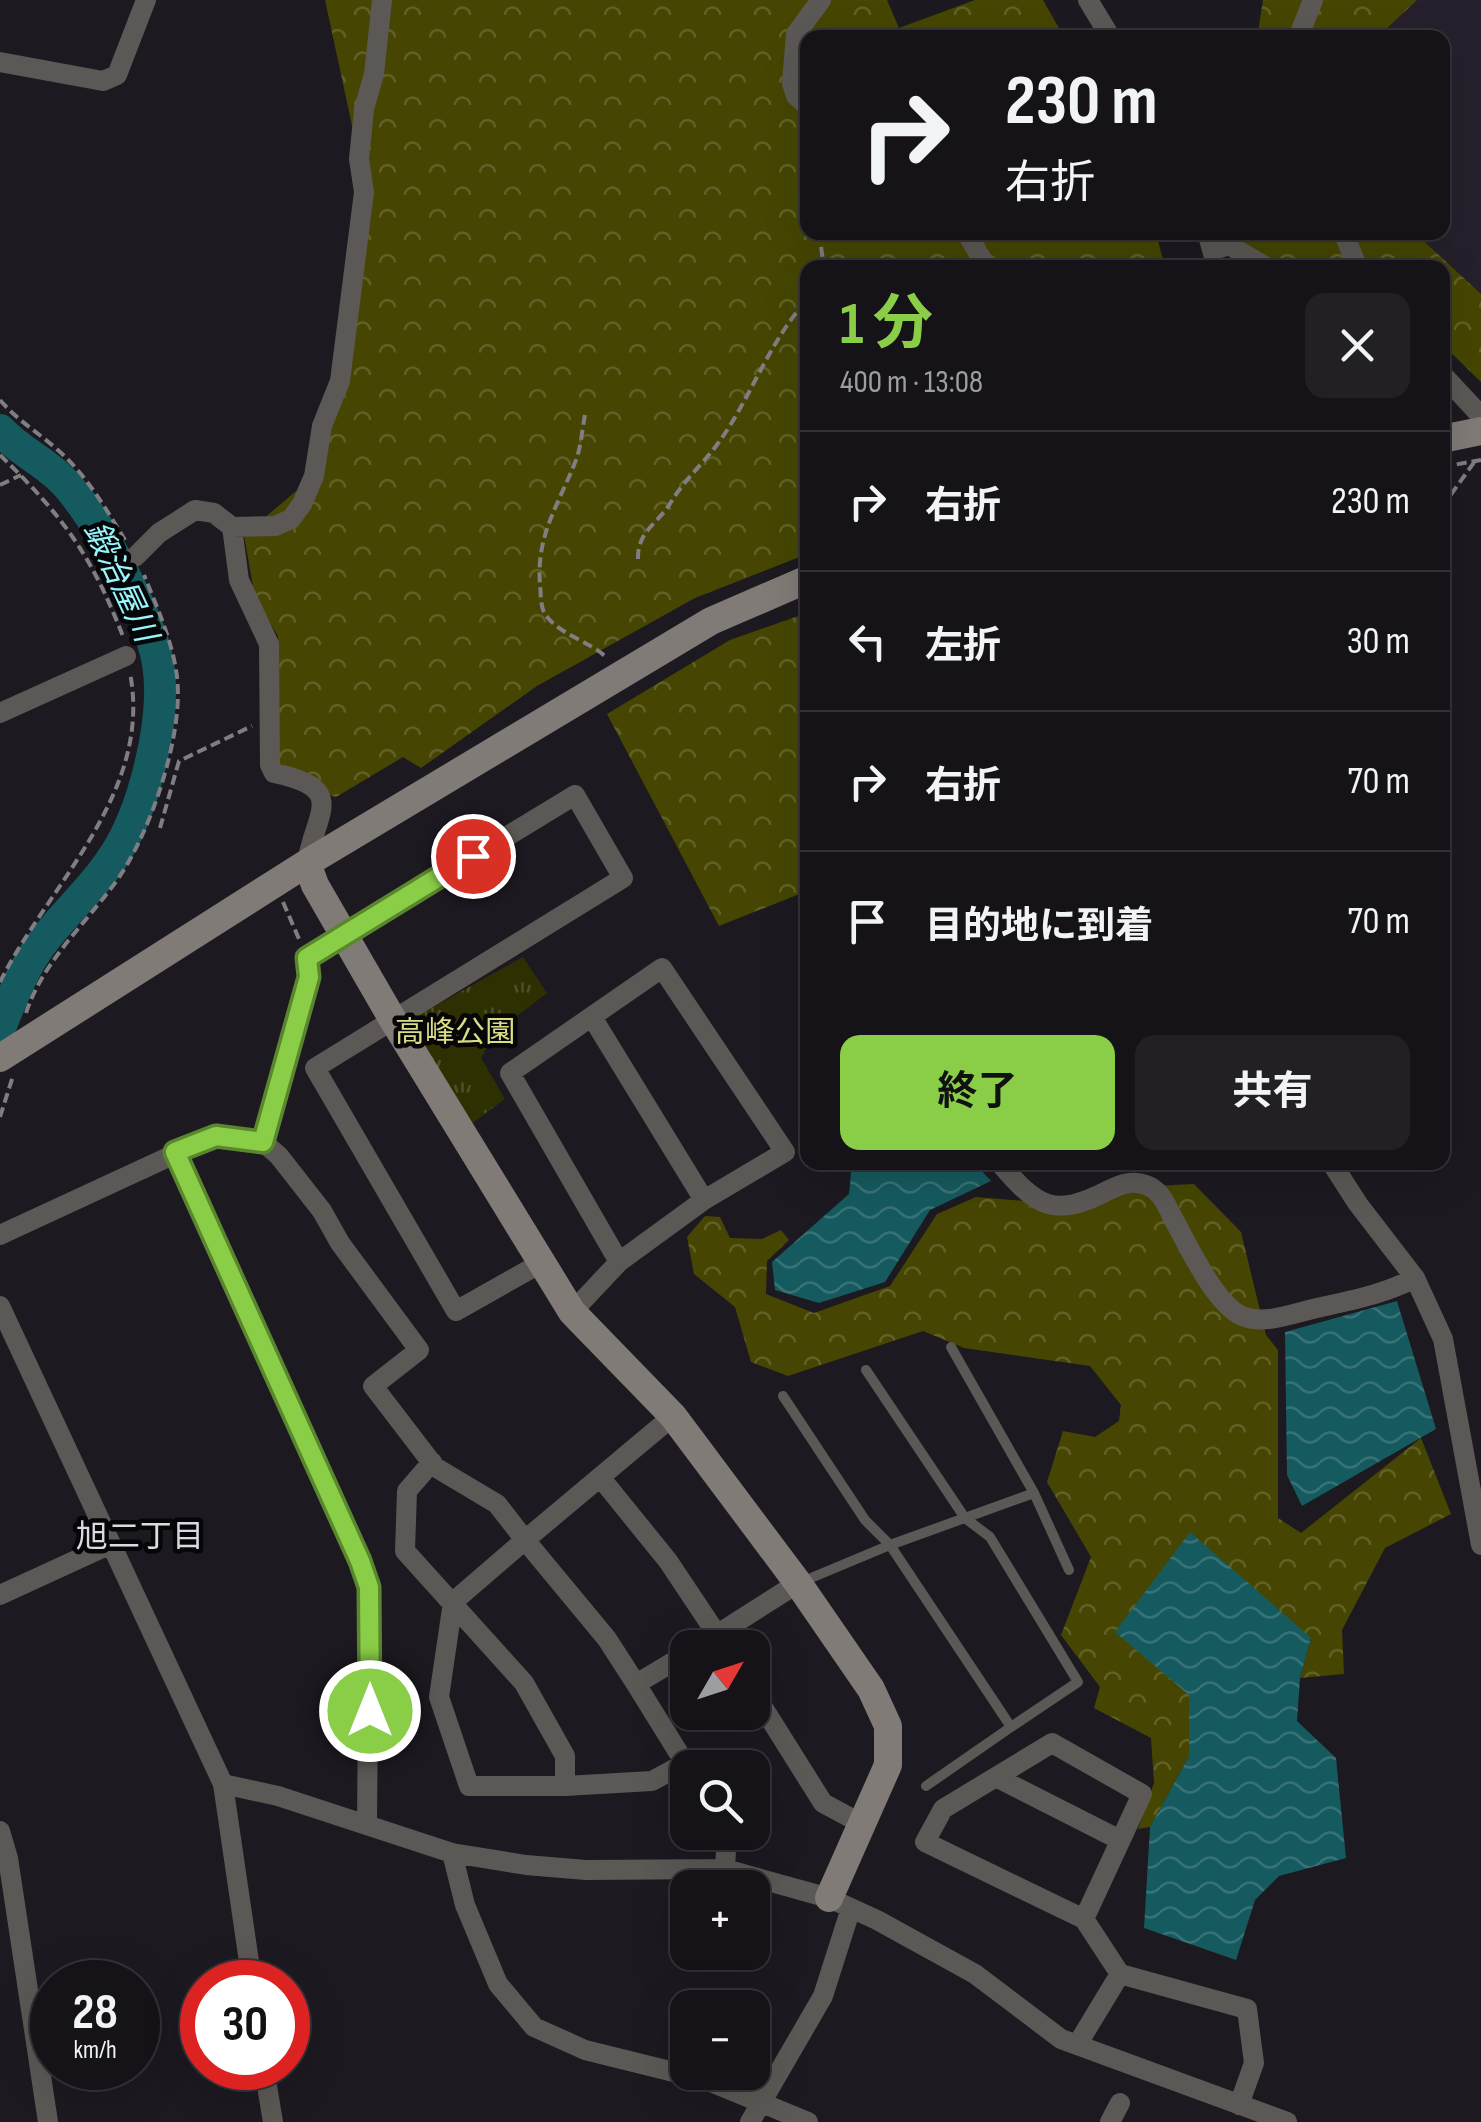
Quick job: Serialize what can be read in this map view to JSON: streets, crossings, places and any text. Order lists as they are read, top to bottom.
{
  "districts": ["旭二丁目"],
  "water": ["鍛治屋川"],
  "parks": ["高峰公園"],
  "north": "top right",
  "page": {
    "turn": ["230 m", "右折"],
    "heading": ["1 分", "400 m · 13:08"],
    "list": [
      {
        "name": "右折",
        "value": "230 m"
      },
      {
        "name": "左折",
        "value": "30 m"
      },
      {
        "name": "右折",
        "value": "70 m"
      },
      {
        "name": "目的地に到着",
        "value": "70 m"
      }
    ],
    "buttons": ["終了", "共有"],
    "map_buttons": ["+", "−"],
    "speed": "28 km/h",
    "limit": "30"
  }
}
